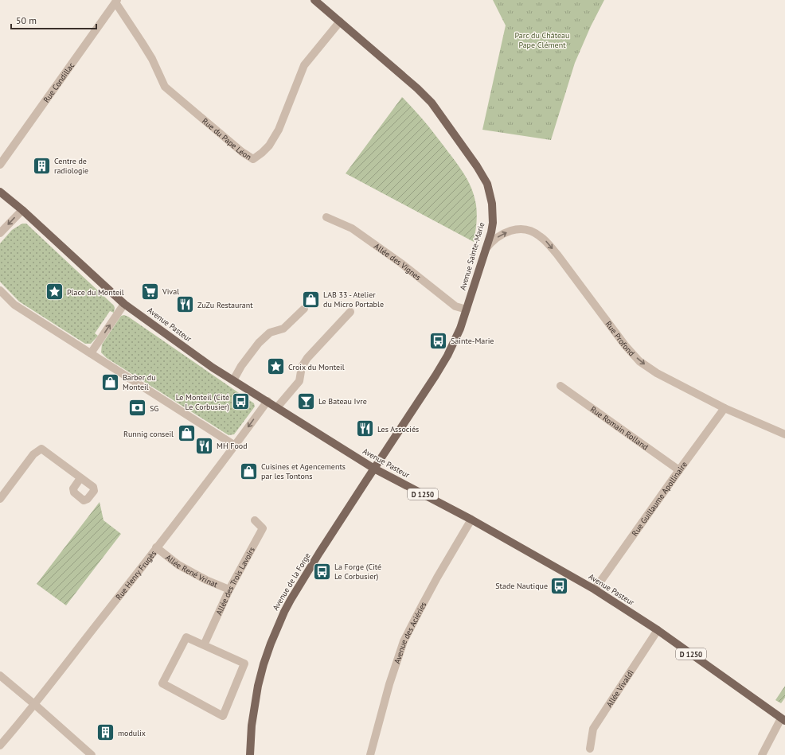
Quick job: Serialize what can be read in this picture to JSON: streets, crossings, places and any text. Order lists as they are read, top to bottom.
{
  "streets": {
    "main road": [
      "Avenue Sainte-Marie",
      "Avenue Pasteur",
      "D 1250",
      "Avenue de la Forge"
    ],
    "street": [
      "Rue Condillac",
      "Rue du Pape Léon",
      "Allée des Vignes",
      "Rue Profond",
      "Rue Romain Rolland",
      "Rue Guillaume Apollinaire",
      "Allée René Vrinat",
      "Rue Henry Frugès",
      "Allée des Trois Lavoirs",
      "Avenue des Aciéries",
      "Allée Vivaldi"
    ]
  },
  "crossings": [
    ["Rue Condillac", "Rue du Pape Léon"],
    ["Rue du Pape Léon", "Avenue Sainte-Marie"],
    ["Avenue Sainte-Marie", "Allée des Vignes"],
    ["Avenue Sainte-Marie", "Avenue Pasteur"],
    ["Avenue Sainte-Marie", "Rue Profond"],
    ["Avenue Sainte-Marie", "Avenue de la Forge"],
    ["Avenue Pasteur", "Rue Guillaume Apollinaire"],
    ["Avenue Pasteur", "Rue Henry Frugès"],
    ["Avenue Pasteur", "Avenue de la Forge"],
    ["Avenue Pasteur", "Avenue des Aciéries"],
    ["Avenue Pasteur", "Allée Vivaldi"],
    ["Rue Profond", "Rue Guillaume Apollinaire"],
    ["Rue Romain Rolland", "Rue Guillaume Apollinaire"],
    ["Allée René Vrinat", "Rue Henry Frugès"],
    ["Allée René Vrinat", "Allée des Trois Lavoirs"]
  ],
  "one_way": ["Rue Profond"],
  "parks": ["Parc du Château Pape Clément"],
  "places": {
    "building": ["Centre de radiologie", "modulix"],
    "supermarket": ["Vival"],
    "place": ["Place du Monteil", "Croix du Monteil"],
    "shop": [
      "LAB 33 - Atelier du Micro Portable",
      "Barber du Monteil",
      "Runnig conseil",
      "Cuisines et Agencements par les Tontons"
    ],
    "restaurant": ["ZuZu Restaurant", "Les Associés", "MH Food"],
    "bus stop": [
      "Sainte-Marie",
      "Le Monteil (Cité Le Corbusier)",
      "La Forge (Cité Le Corbusier)",
      "Stade Nautique"
    ],
    "bar": ["Le Bateau Ivre"],
    "bank": ["SG"]
  },
  "scale_bar": "50 m"
}
